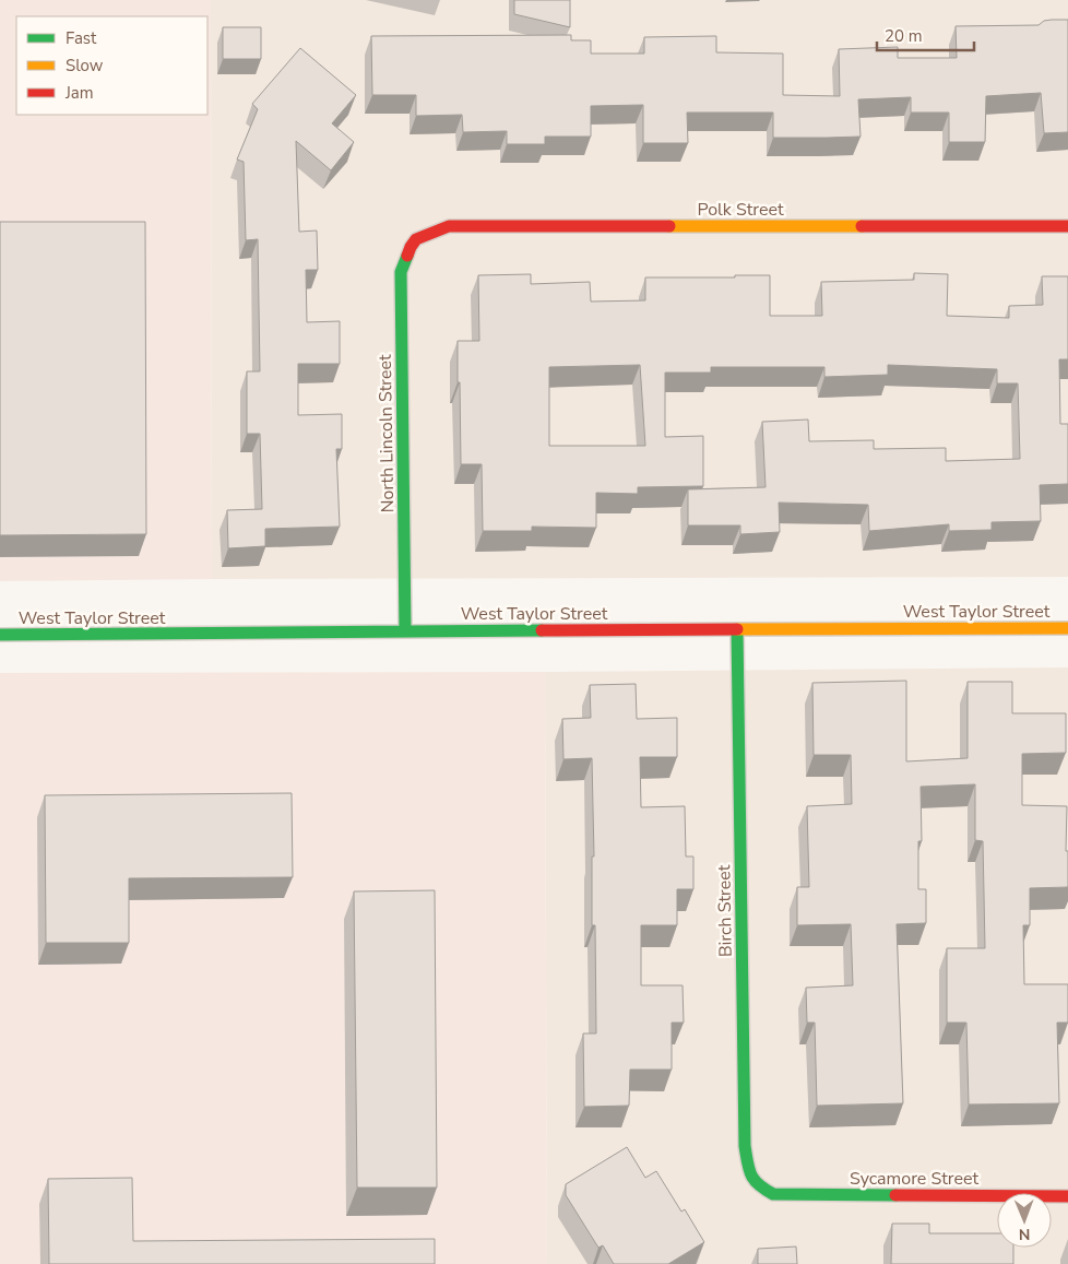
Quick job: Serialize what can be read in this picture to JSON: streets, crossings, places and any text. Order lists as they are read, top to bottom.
{
  "streets": {
    "street": [
      "Polk Street",
      "North Lincoln Street",
      "West Taylor Street",
      "Birch Street",
      "Sycamore Street"
    ]
  },
  "crossings": [
    ["Polk Street", "North Lincoln Street"],
    ["North Lincoln Street", "West Taylor Street"],
    ["West Taylor Street", "Birch Street"],
    ["Birch Street", "Sycamore Street"]
  ],
  "legend": ["Fast", "Slow", "Jam"],
  "scale_bar": "20 m",
  "north": "bottom"
}
